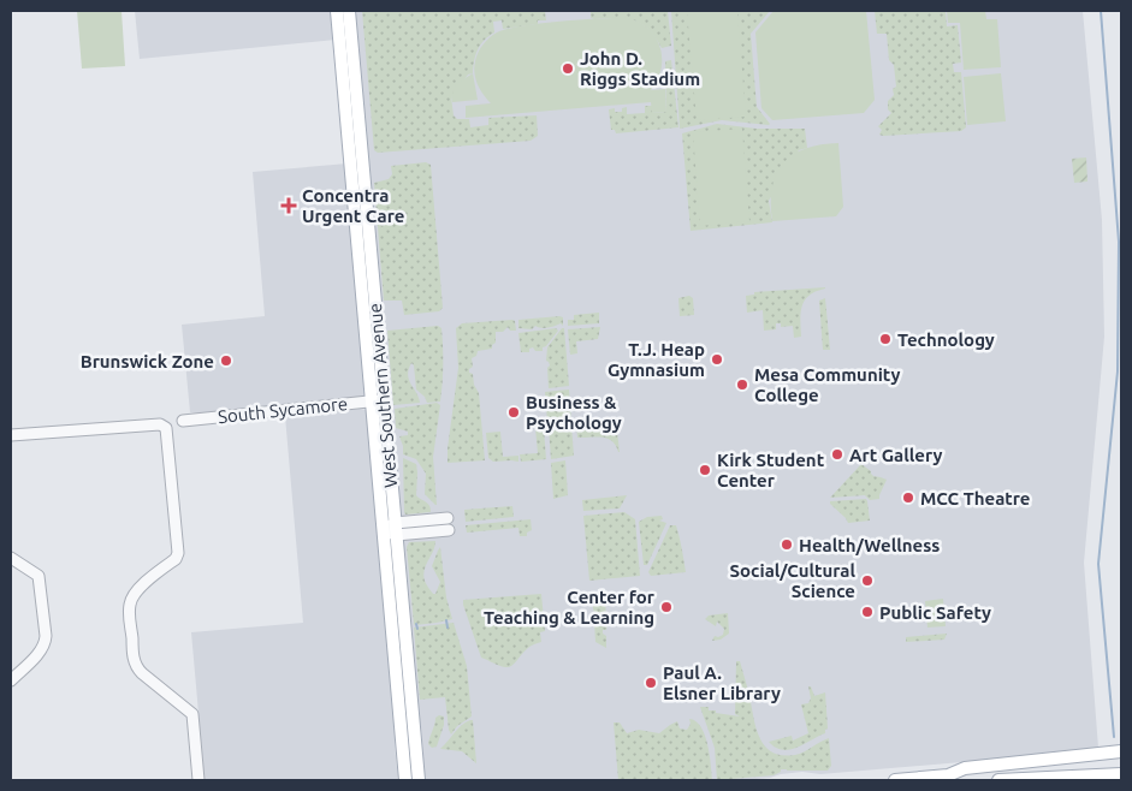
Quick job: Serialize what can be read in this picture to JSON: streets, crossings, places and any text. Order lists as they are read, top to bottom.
{
  "streets": {
    "main road": ["West Southern Avenue"],
    "street": ["South Sycamore"]
  },
  "crossings": [
    ["West Southern Avenue", "South Sycamore"]
  ],
  "places": {
    "other": [
      "John D. Riggs Stadium",
      "Technology",
      "T.J. Heap Gymnasium",
      "Brunswick Zone",
      "Mesa Community College",
      "Business & Psychology",
      "Art Gallery",
      "Kirk Student Center",
      "MCC Theatre",
      "Health/Wellness",
      "Social/Cultural Science",
      "Center for Teaching & Learning",
      "Public Safety",
      "Paul A. Elsner Library"
    ],
    "health": ["Concentra Urgent Care"]
  }
}
